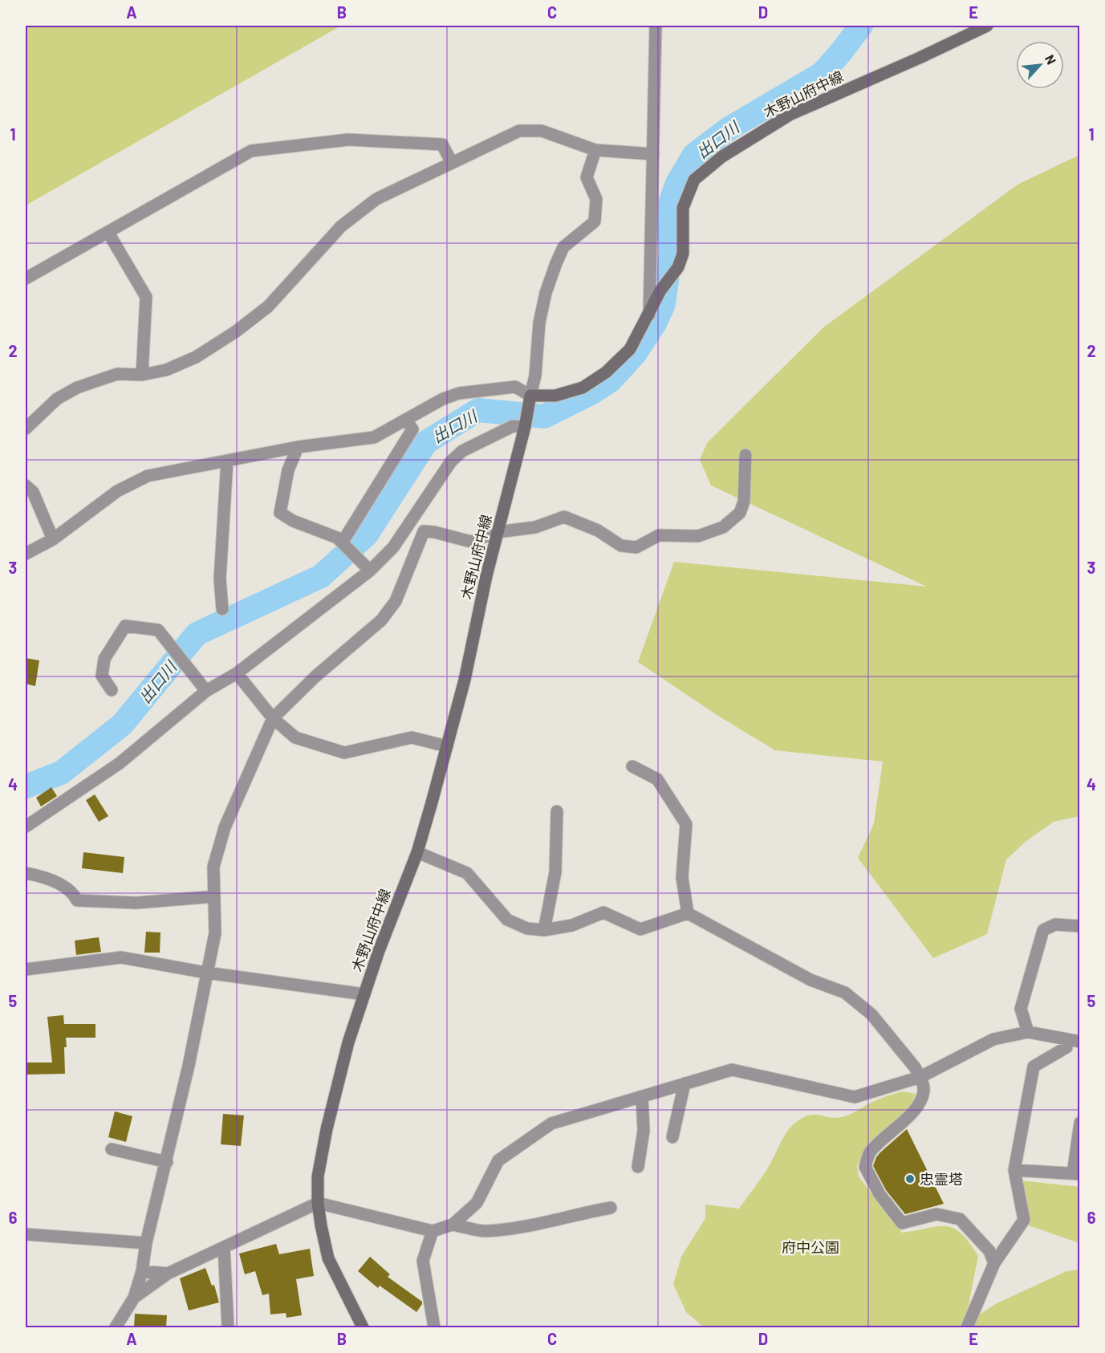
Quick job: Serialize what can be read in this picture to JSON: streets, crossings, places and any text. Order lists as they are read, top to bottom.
{
  "streets": {
    "main road": ["木野山府中線"]
  },
  "water": ["出口川"],
  "parks": ["府中公園"],
  "places": ["忠霊塔"],
  "north": "top right",
  "grid": {
    "columns": [
      "A",
      "B",
      "C",
      "D",
      "E"
    ],
    "rows": [
      "1",
      "2",
      "3",
      "4",
      "5",
      "6"
    ]
  }
}
